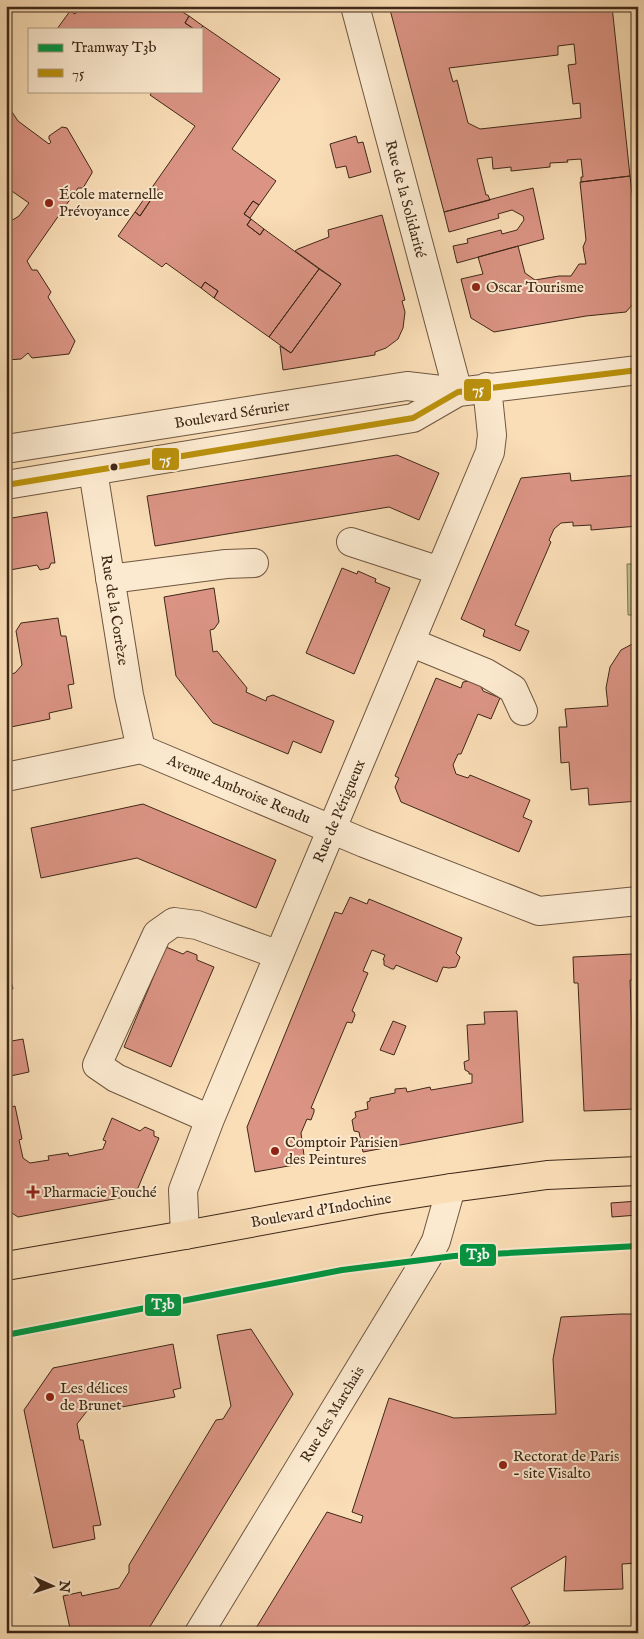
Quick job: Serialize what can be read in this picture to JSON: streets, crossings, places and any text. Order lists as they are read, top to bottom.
{
  "streets": {
    "main road": ["Boulevard d'Indochine"],
    "street": [
      "Rue de la Solidarité",
      "Boulevard Sérurier",
      "Rue de la Corrèze",
      "Avenue Ambroise Rendu",
      "Rue de Périgueux",
      "Rue des Marchais"
    ]
  },
  "crossings": [
    ["Rue de la Solidarité", "Boulevard Sérurier"],
    ["Boulevard Sérurier", "Rue de la Corrèze"],
    ["Boulevard Sérurier", "Rue de Périgueux"],
    ["Rue de la Corrèze", "Avenue Ambroise Rendu"],
    ["Avenue Ambroise Rendu", "Rue de Périgueux"],
    ["Rue de Périgueux", "Boulevard d'Indochine"],
    ["Boulevard d'Indochine", "Rue des Marchais"]
  ],
  "places": {
    "other": [
      "École maternelle Prévoyance",
      "Oscar Tourisme",
      "Comptoir Parisien des Peintures",
      "Les délices de Brunet",
      "Rectorat de Paris - site Visalto"
    ],
    "health": ["Pharmacie Fouché"]
  },
  "lines": ["transit line 75", "tram line T3b"],
  "legend": ["Tramway T3b", "75"],
  "north": "right"
}
